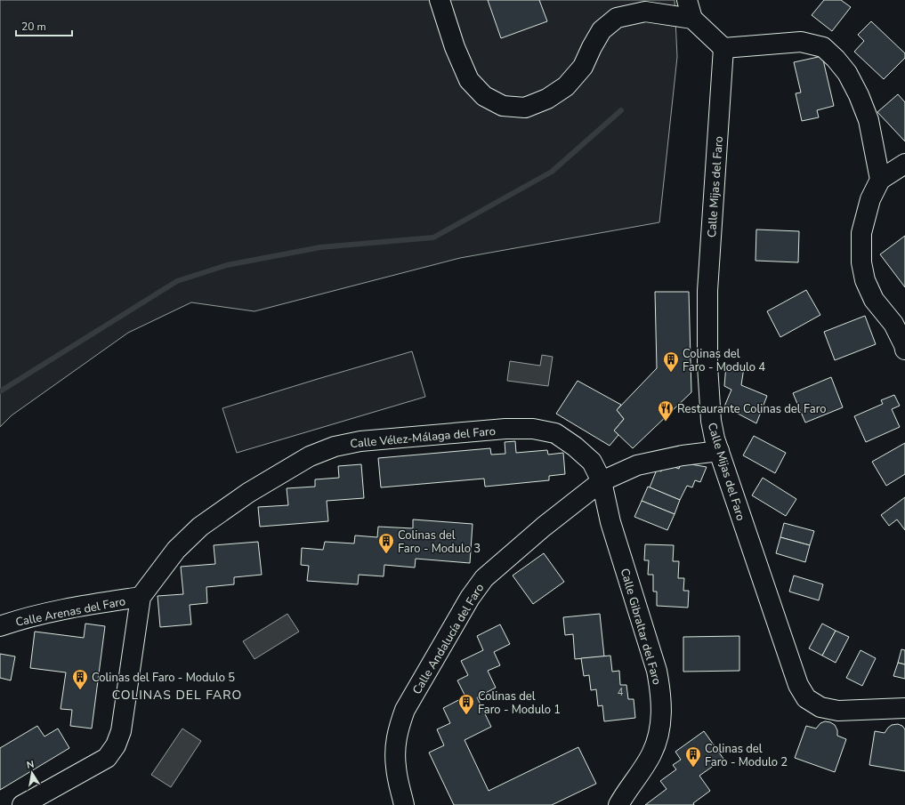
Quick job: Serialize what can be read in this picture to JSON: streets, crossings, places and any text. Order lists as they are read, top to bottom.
{
  "streets": {
    "street": [
      "Calle Mijas del Faro",
      "Calle Vélez-Málaga del Faro",
      "Calle Arenas del Faro",
      "Calle Gibraltar del Faro",
      "Calle Andalucía del Faro"
    ]
  },
  "crossings": [
    ["Calle Vélez-Málaga del Faro", "Calle Arenas del Faro"],
    ["Calle Vélez-Málaga del Faro", "Calle Gibraltar del Faro"],
    ["Calle Vélez-Málaga del Faro", "Calle Andalucía del Faro"],
    ["Calle Gibraltar del Faro", "Calle Andalucía del Faro"]
  ],
  "districts": ["COLINAS DEL FARO"],
  "places": {
    "building": [
      "Colinas del Faro - Modulo 4",
      "Colinas del Faro - Modulo 3",
      "Colinas del Faro - Modulo 5",
      "Colinas del Faro - Modulo 1",
      "Colinas del Faro - Modulo 2"
    ],
    "restaurant": ["Restaurante Colinas del Faro"]
  },
  "house_numbers": ["4"],
  "scale_bar": "20 m",
  "north": "top"
}
